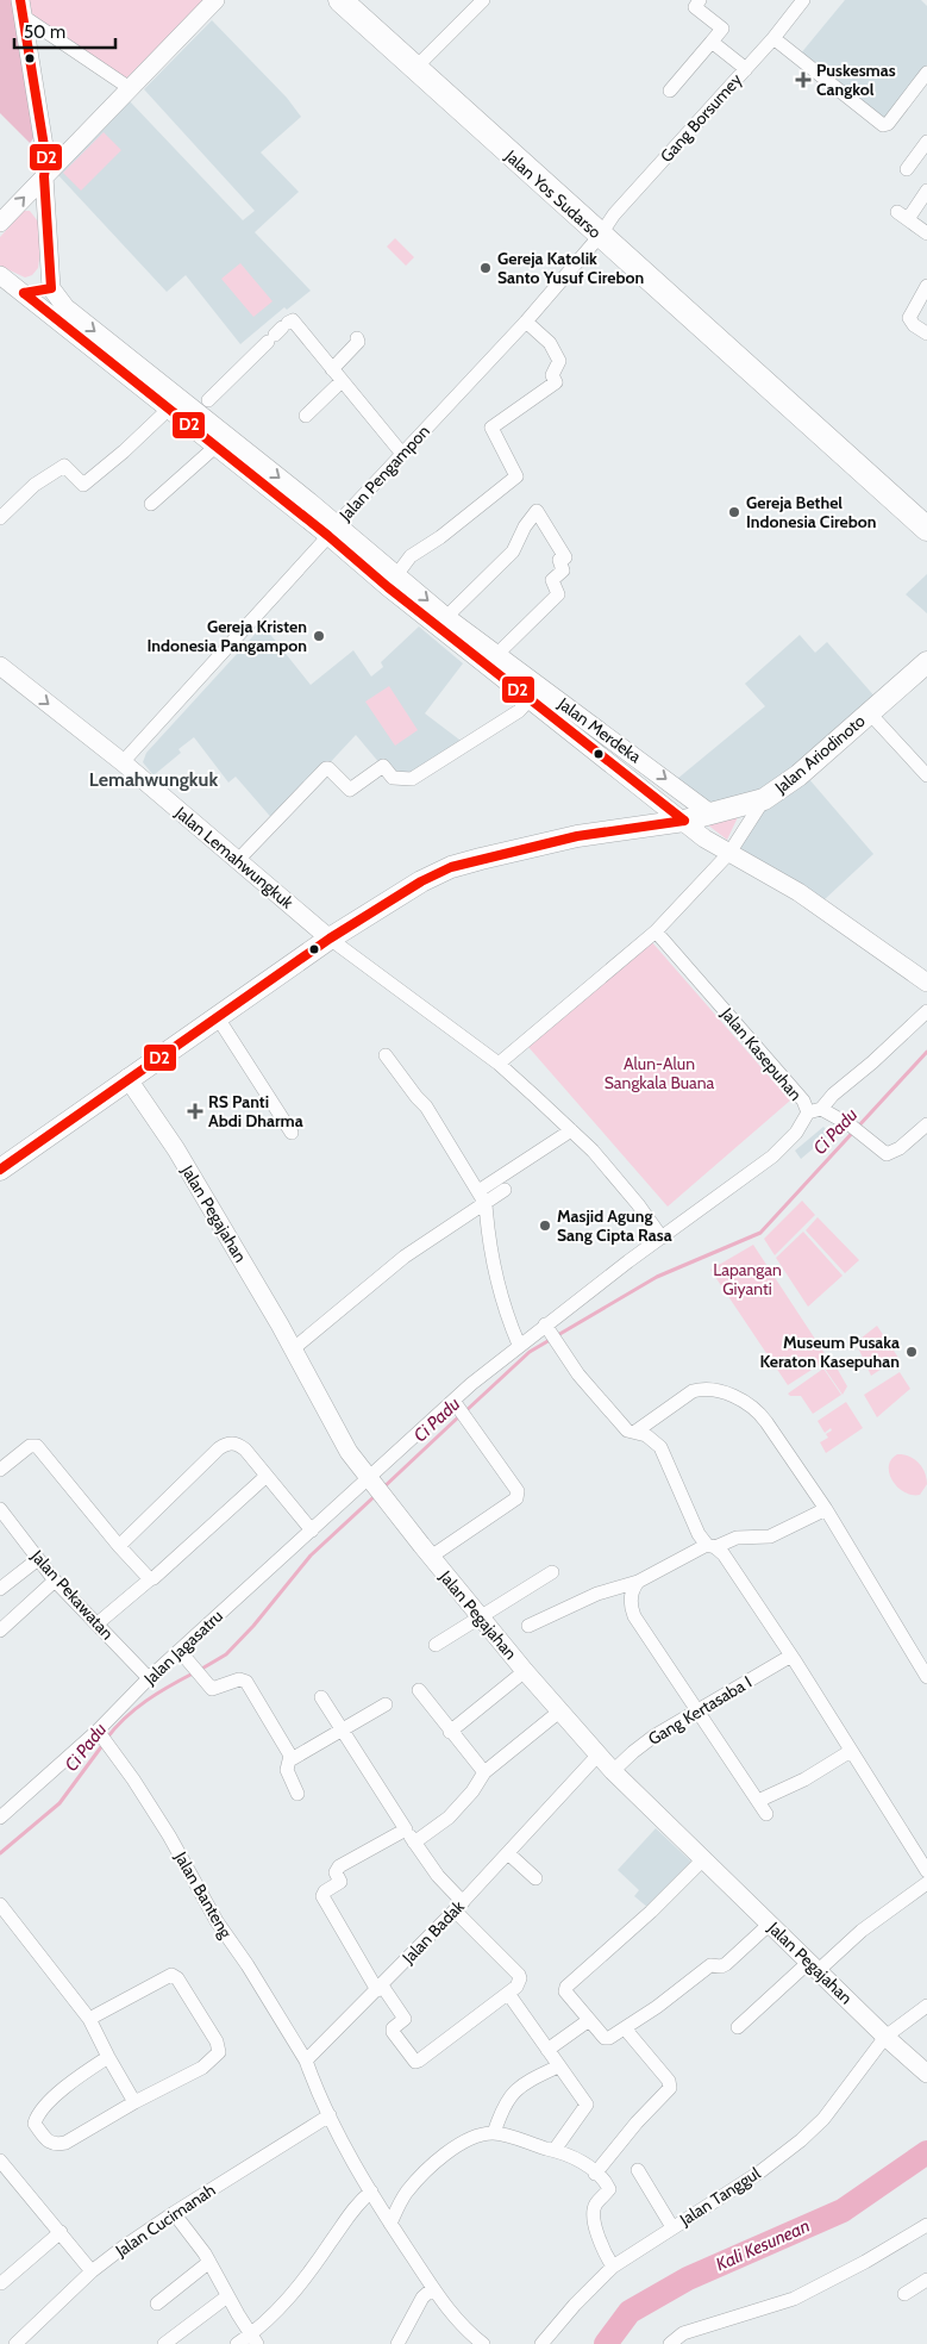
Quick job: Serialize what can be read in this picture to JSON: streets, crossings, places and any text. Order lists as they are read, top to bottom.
{
  "streets": {
    "highway": ["Jalan Yos Sudarso"],
    "main road": ["Jalan Ariodinoto"],
    "street": [
      "Gang Borsumey",
      "Jalan Pengampon",
      "Jalan Merdeka",
      "Jalan Lemahwungkuk",
      "Jalan Kasepuhan",
      "Jalan Pegajahan",
      "Jalan Pekawatan",
      "Jalan Jagasatru",
      "Gang Kertasaba I",
      "Jalan Banteng",
      "Jalan Badak",
      "Jalan Tanggul",
      "Jalan Cucimanah"
    ]
  },
  "crossings": [
    ["Gang Borsumey", "Jalan Yos Sudarso"],
    ["Gang Borsumey", "Jalan Pengampon"],
    ["Jalan Yos Sudarso", "Jalan Pengampon"],
    ["Jalan Pengampon", "Jalan Merdeka"],
    ["Jalan Pengampon", "Jalan Lemahwungkuk"],
    ["Jalan Merdeka", "Jalan Ariodinoto"],
    ["Jalan Ariodinoto", "Jalan Lemahwungkuk"],
    ["Jalan Ariodinoto", "Jalan Pegajahan"],
    ["Jalan Kasepuhan", "Jalan Pegajahan"],
    ["Jalan Kasepuhan", "Jalan Jagasatru"],
    ["Jalan Pegajahan", "Jalan Jagasatru"],
    ["Jalan Pegajahan", "Gang Kertasaba I"],
    ["Jalan Pegajahan", "Jalan Badak"],
    ["Jalan Pegajahan", "Jalan Tanggul"],
    ["Jalan Pekawatan", "Jalan Jagasatru"],
    ["Jalan Jagasatru", "Jalan Banteng"],
    ["Jalan Banteng", "Jalan Badak"]
  ],
  "one_way": ["Jalan Lemahwungkuk"],
  "districts": ["Lemahwungkuk"],
  "water": ["Ci Padu", "Kali Kesunean"],
  "parks": ["Alun-Alun Sangkala Buana", "Lapangan Giyanti"],
  "places": {
    "health": ["Puskesmas Cangkol", "RS Panti Abdi Dharma"],
    "other": [
      "Gereja Katolik Santo Yusuf Cirebon",
      "Gereja Bethel Indonesia Cirebon",
      "Gereja Kristen Indonesia Pangampon",
      "Masjid Agung Sang Cipta Rasa",
      "Museum Pusaka Keraton Kasepuhan"
    ]
  },
  "lines": ["transit line D2"],
  "scale_bar": "50 m"
}
